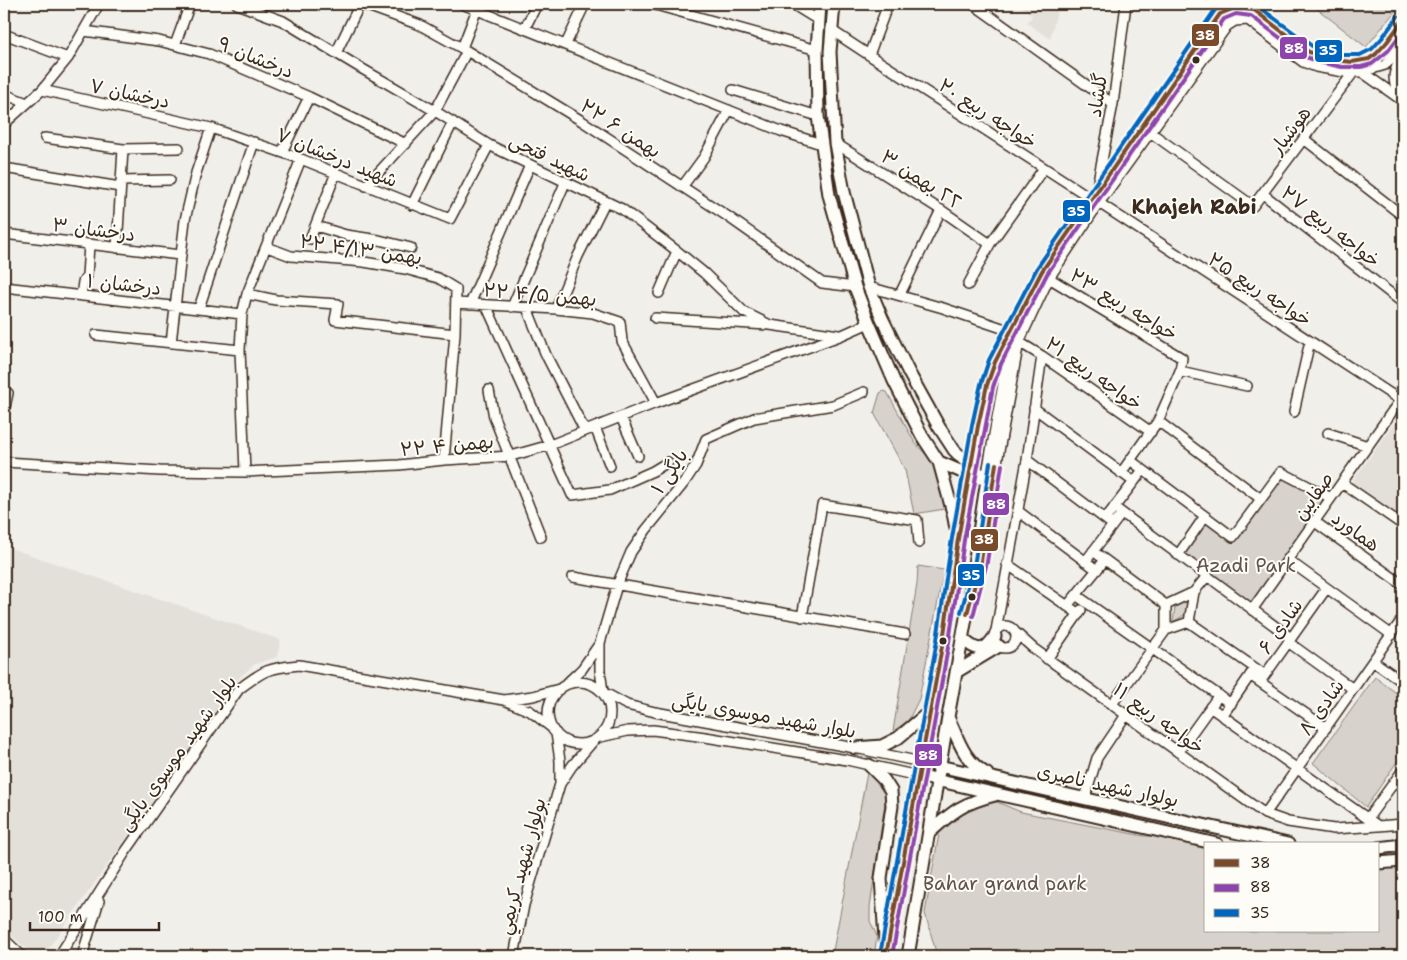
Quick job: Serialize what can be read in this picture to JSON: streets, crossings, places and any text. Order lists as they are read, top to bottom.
{
  "streets": {
    "main road": ["بولوار شهید ناصری"],
    "street": [
      "درخشان ۹",
      "درخشان ۷",
      "گلشاد",
      "خواجه ربیع ۲۰",
      "۲۲ بهمن ۶",
      "هوشیار",
      "شهید درخشان ۷",
      "شهید فتحی",
      "٢٢ بهمن ۳",
      "خواجه ربیع ۲۷",
      "درخشان ۳",
      "۲۲ بهمن ۴/۱۳",
      "درخشان ۱",
      "خواجه ربیع ۲۵",
      "۲۲ بهمن ۴/۵",
      "خواجه ربیع ۲۳",
      "خواجه ربیع ۲۱",
      "۲۲ بهمن ۴",
      "بایگی ۱",
      "صفابین",
      "هماورد",
      "شادی ۶",
      "شادی ۸",
      "بلوار شهید موسوی بایگی",
      "خواجه ربیع ۱۱",
      "بولوار شهيد كريمي"
    ]
  },
  "crossings": [
    ["درخشان ۷", "شهید درخشان ۷"],
    ["گلشاد", "خواجه ربیع ۲۰"],
    ["گلشاد", "خواجه ربیع ۲۵"],
    ["خواجه ربیع ۲۰", "خواجه ربیع ۲۵"],
    ["هوشیار", "خواجه ربیع ۲۷"],
    ["شهید درخشان ۷", "شهید فتحی"],
    ["شهید فتحی", "۲۲ بهمن ۴"],
    ["۲۲ بهمن ۴/۱۳", "۲۲ بهمن ۴/۵"],
    ["۲۲ بهمن ۴/۱۳", "۲۲ بهمن ۴"],
    ["خواجه ربیع ۲۵", "صفابین"],
    ["۲۲ بهمن ۴/۵", "۲۲ بهمن ۴"],
    ["صفابین", "هماورد"],
    ["شادی ۸", "خواجه ربیع ۱۱"],
    ["بلوار شهید موسوی بایگی", "بولوار شهید ناصری"],
    ["بلوار شهید موسوی بایگی", "بولوار شهيد كريمي"],
    ["خواجه ربیع ۱۱", "بولوار شهید ناصری"]
  ],
  "districts": ["Khajeh Rabi"],
  "parks": ["Azadi Park", "Bahar grand park"],
  "lines": ["transit line 35", "transit line 38", "transit line 88"],
  "legend": ["38", "88", "35"],
  "scale_bar": "100 m"
}
